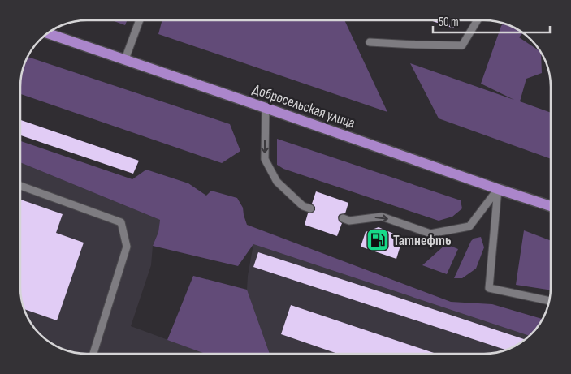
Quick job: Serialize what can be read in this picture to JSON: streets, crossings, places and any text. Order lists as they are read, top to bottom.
{
  "streets": {
    "main road": ["Добросельская улица"]
  },
  "places": {
    "fuel station": ["Татнефть"]
  },
  "scale_bar": "50 m"
}
